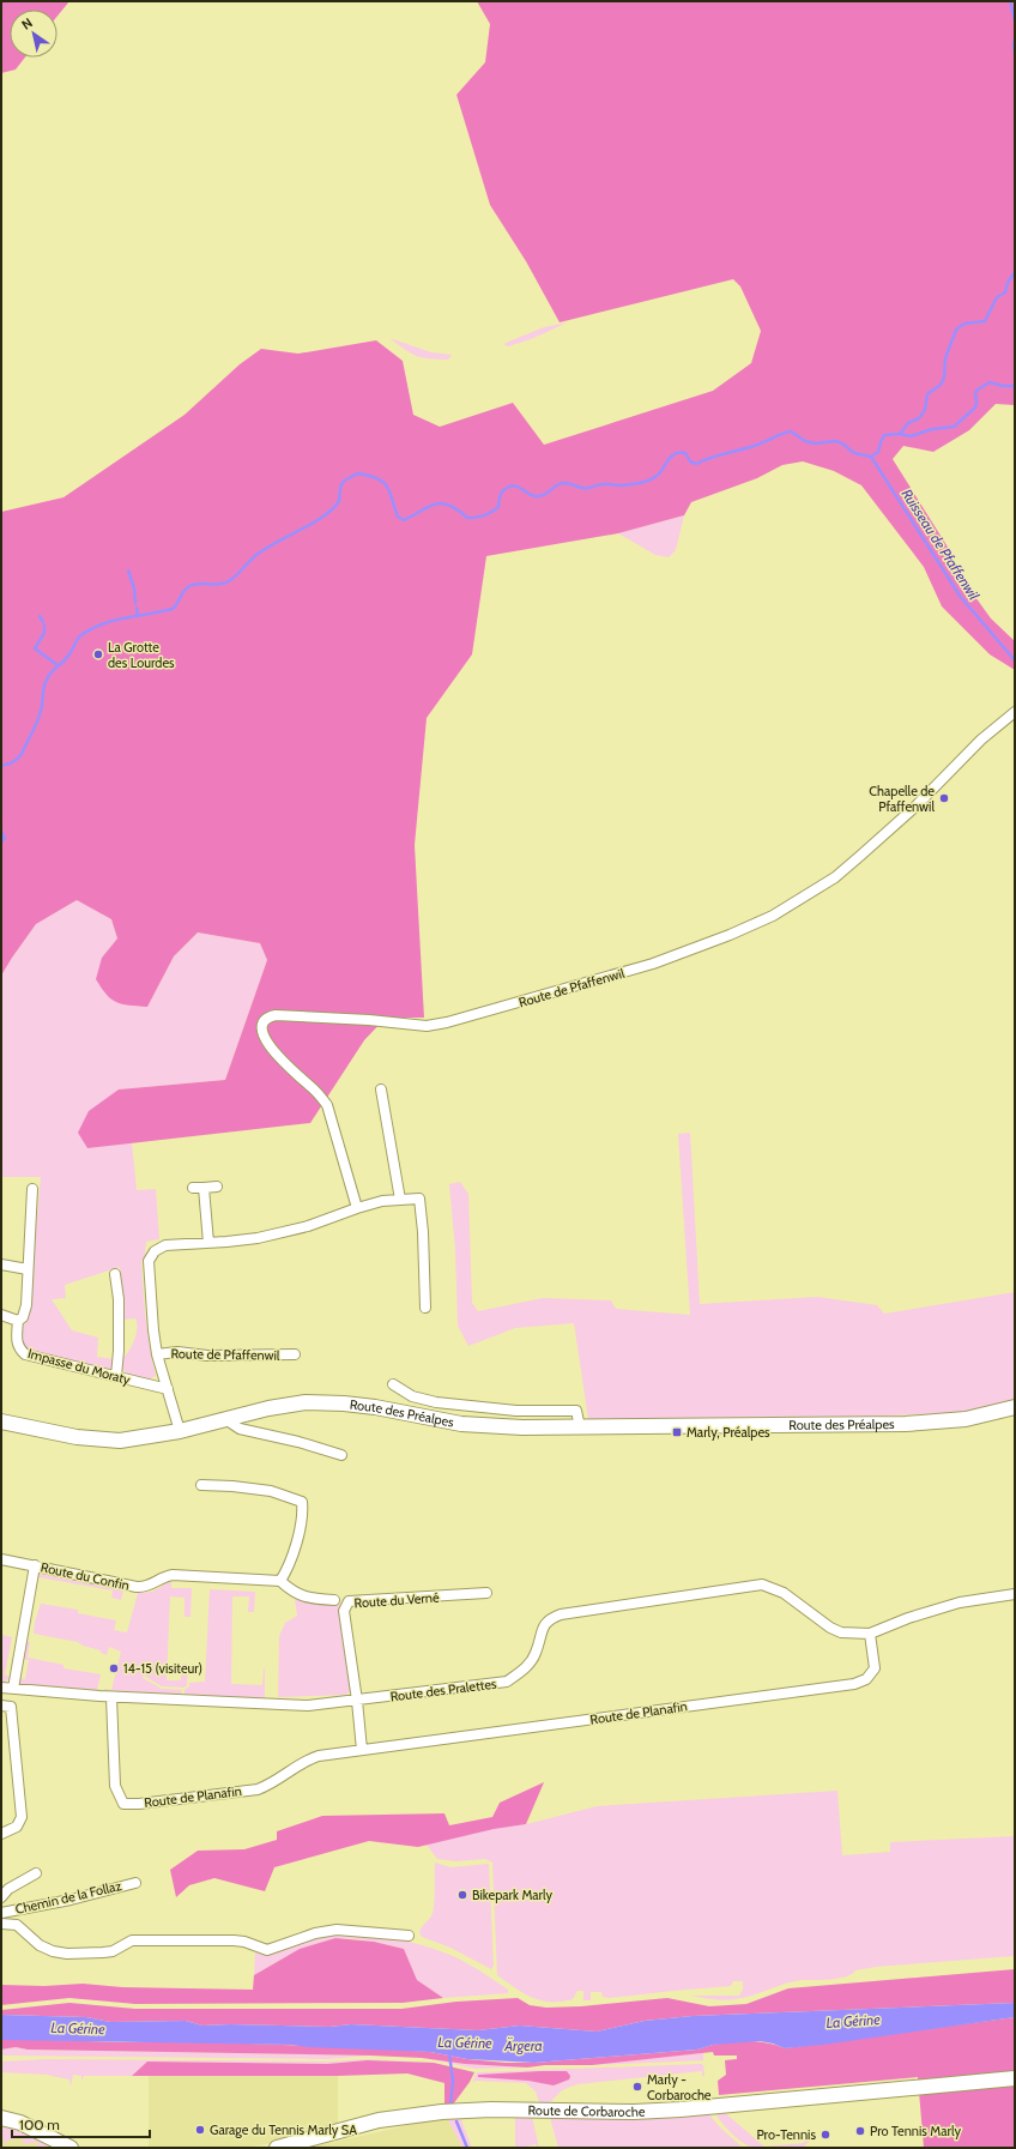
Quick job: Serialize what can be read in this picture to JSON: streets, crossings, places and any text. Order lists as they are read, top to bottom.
{
  "streets": {
    "main road": ["Route des Préalpes", "Route de Corbaroche"],
    "street": [
      "Route de Pfaffenwil",
      "Impasse du Moraty",
      "Route du Confin",
      "Route du Verné",
      "Route des Pralettes",
      "Route de Planafin",
      "Chemin de la Follaz"
    ]
  },
  "crossings": [
    ["Route de Pfaffenwil", "Impasse du Moraty"],
    ["Route de Pfaffenwil", "Route des Préalpes"],
    ["Route du Verné", "Route des Pralettes"],
    ["Route des Pralettes", "Route de Planafin"]
  ],
  "water": ["Ruisseau de Pfaffenwil", "La Gérine", "Ärgera"],
  "places": {
    "other": [
      "La Grotte des Lourdes",
      "Chapelle de Pfaffenwil",
      "14-15 (visiteur)",
      "Bikepark Marly",
      "Marly - Corbaroche",
      "Garage du Tennis Marly SA",
      "Pro Tennis Marly",
      "Pro-Tennis"
    ],
    "transit": ["Marly, Préalpes"]
  },
  "scale_bar": "100 m",
  "north": "top left"
}
